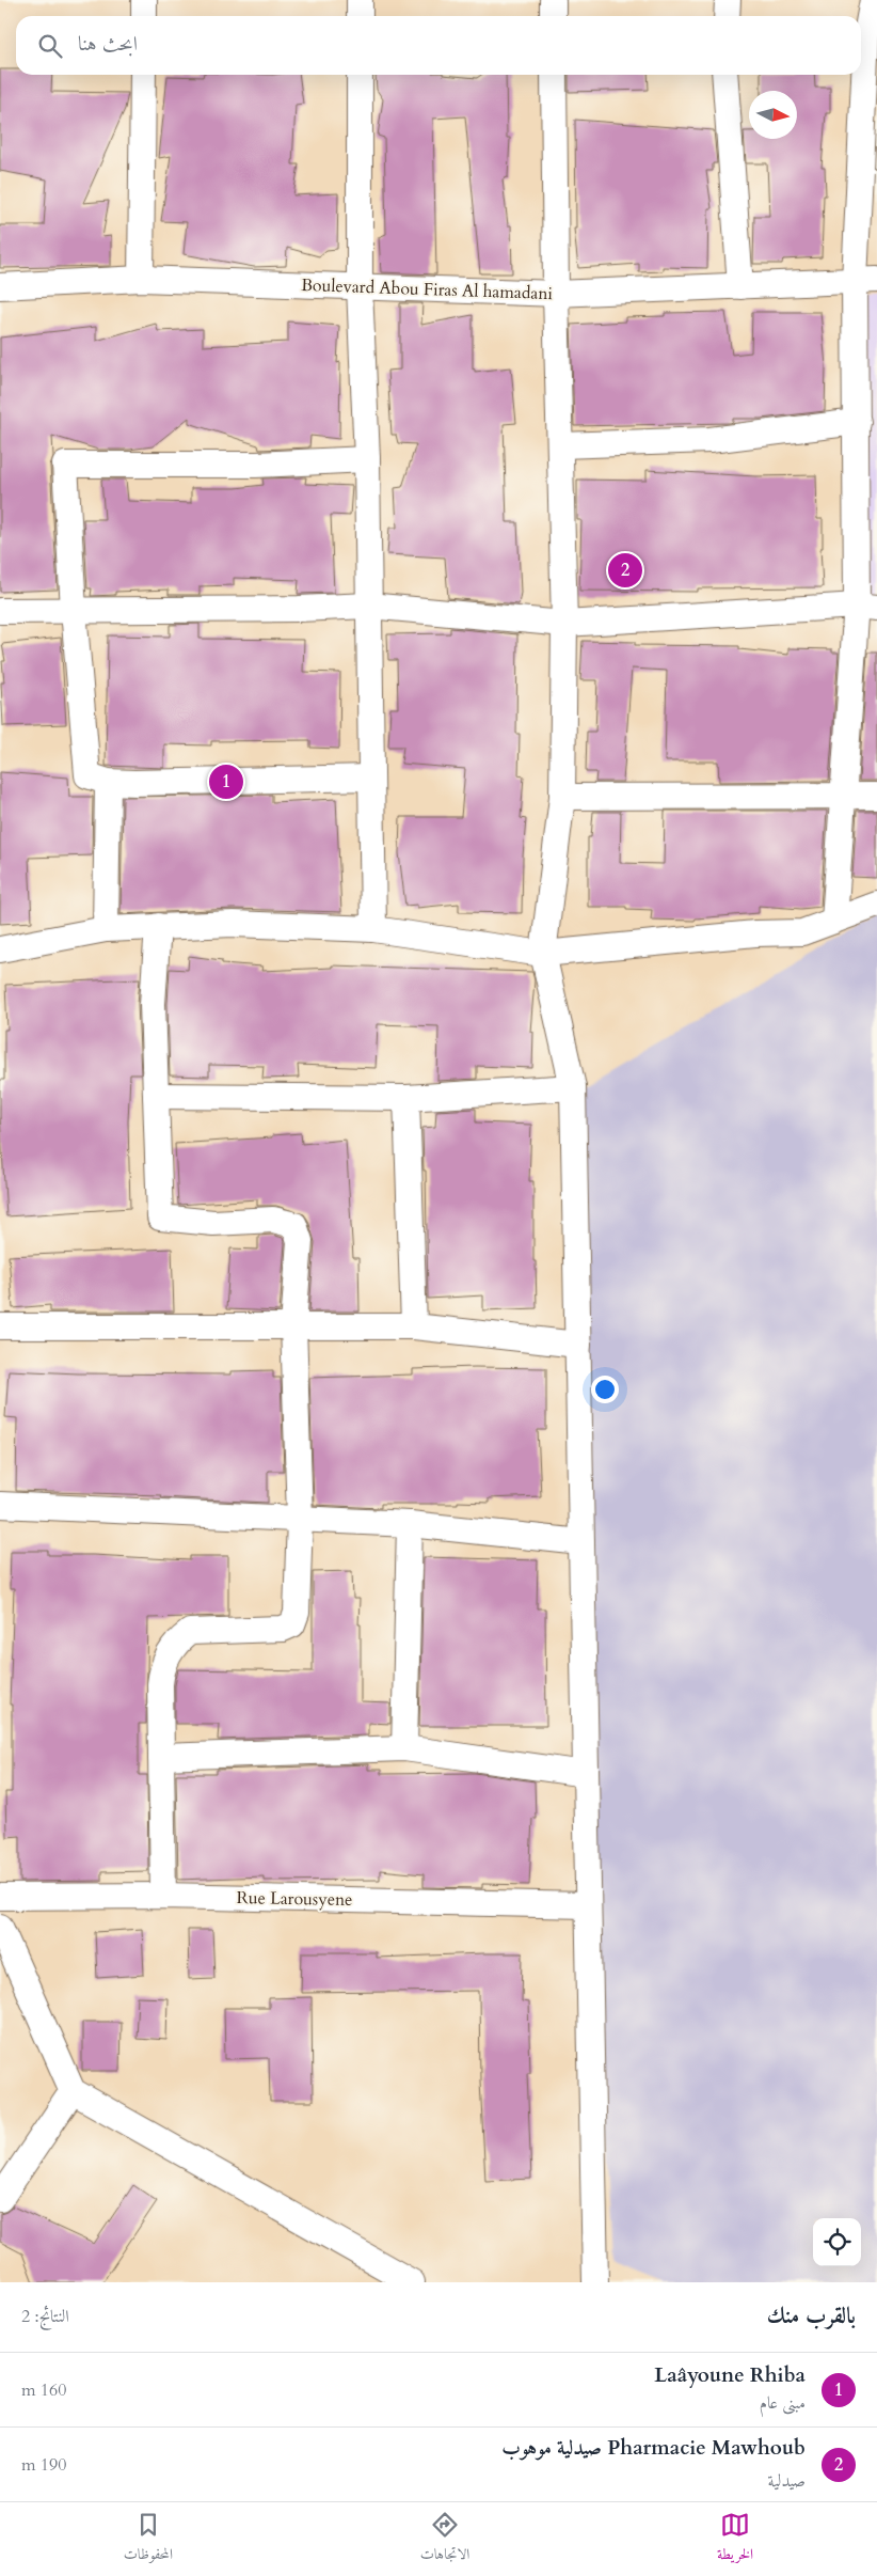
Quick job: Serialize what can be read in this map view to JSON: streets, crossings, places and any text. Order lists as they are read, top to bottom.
{
  "streets": {
    "street": ["Boulevard Abou Firas Al hamadani", "Rue Larousyene"]
  },
  "north": "right",
  "page": {
    "search": "ابحث هنا",
    "pins": ["2", "1"],
    "heading": ["بالقرب منك", "النتائج: 2"],
    "list": [
      {
        "mark": "1",
        "name": "Laâyoune Rhiba",
        "note": "مبنى عام",
        "value": "160 m"
      },
      {
        "mark": "2",
        "name": "Pharmacie Mawhoub صيدلية موهوب",
        "note": "صيدلية",
        "value": "190 m"
      }
    ],
    "nav": ["الخريطة", "الاتجاهات", "المحفوظات"]
  }
}
